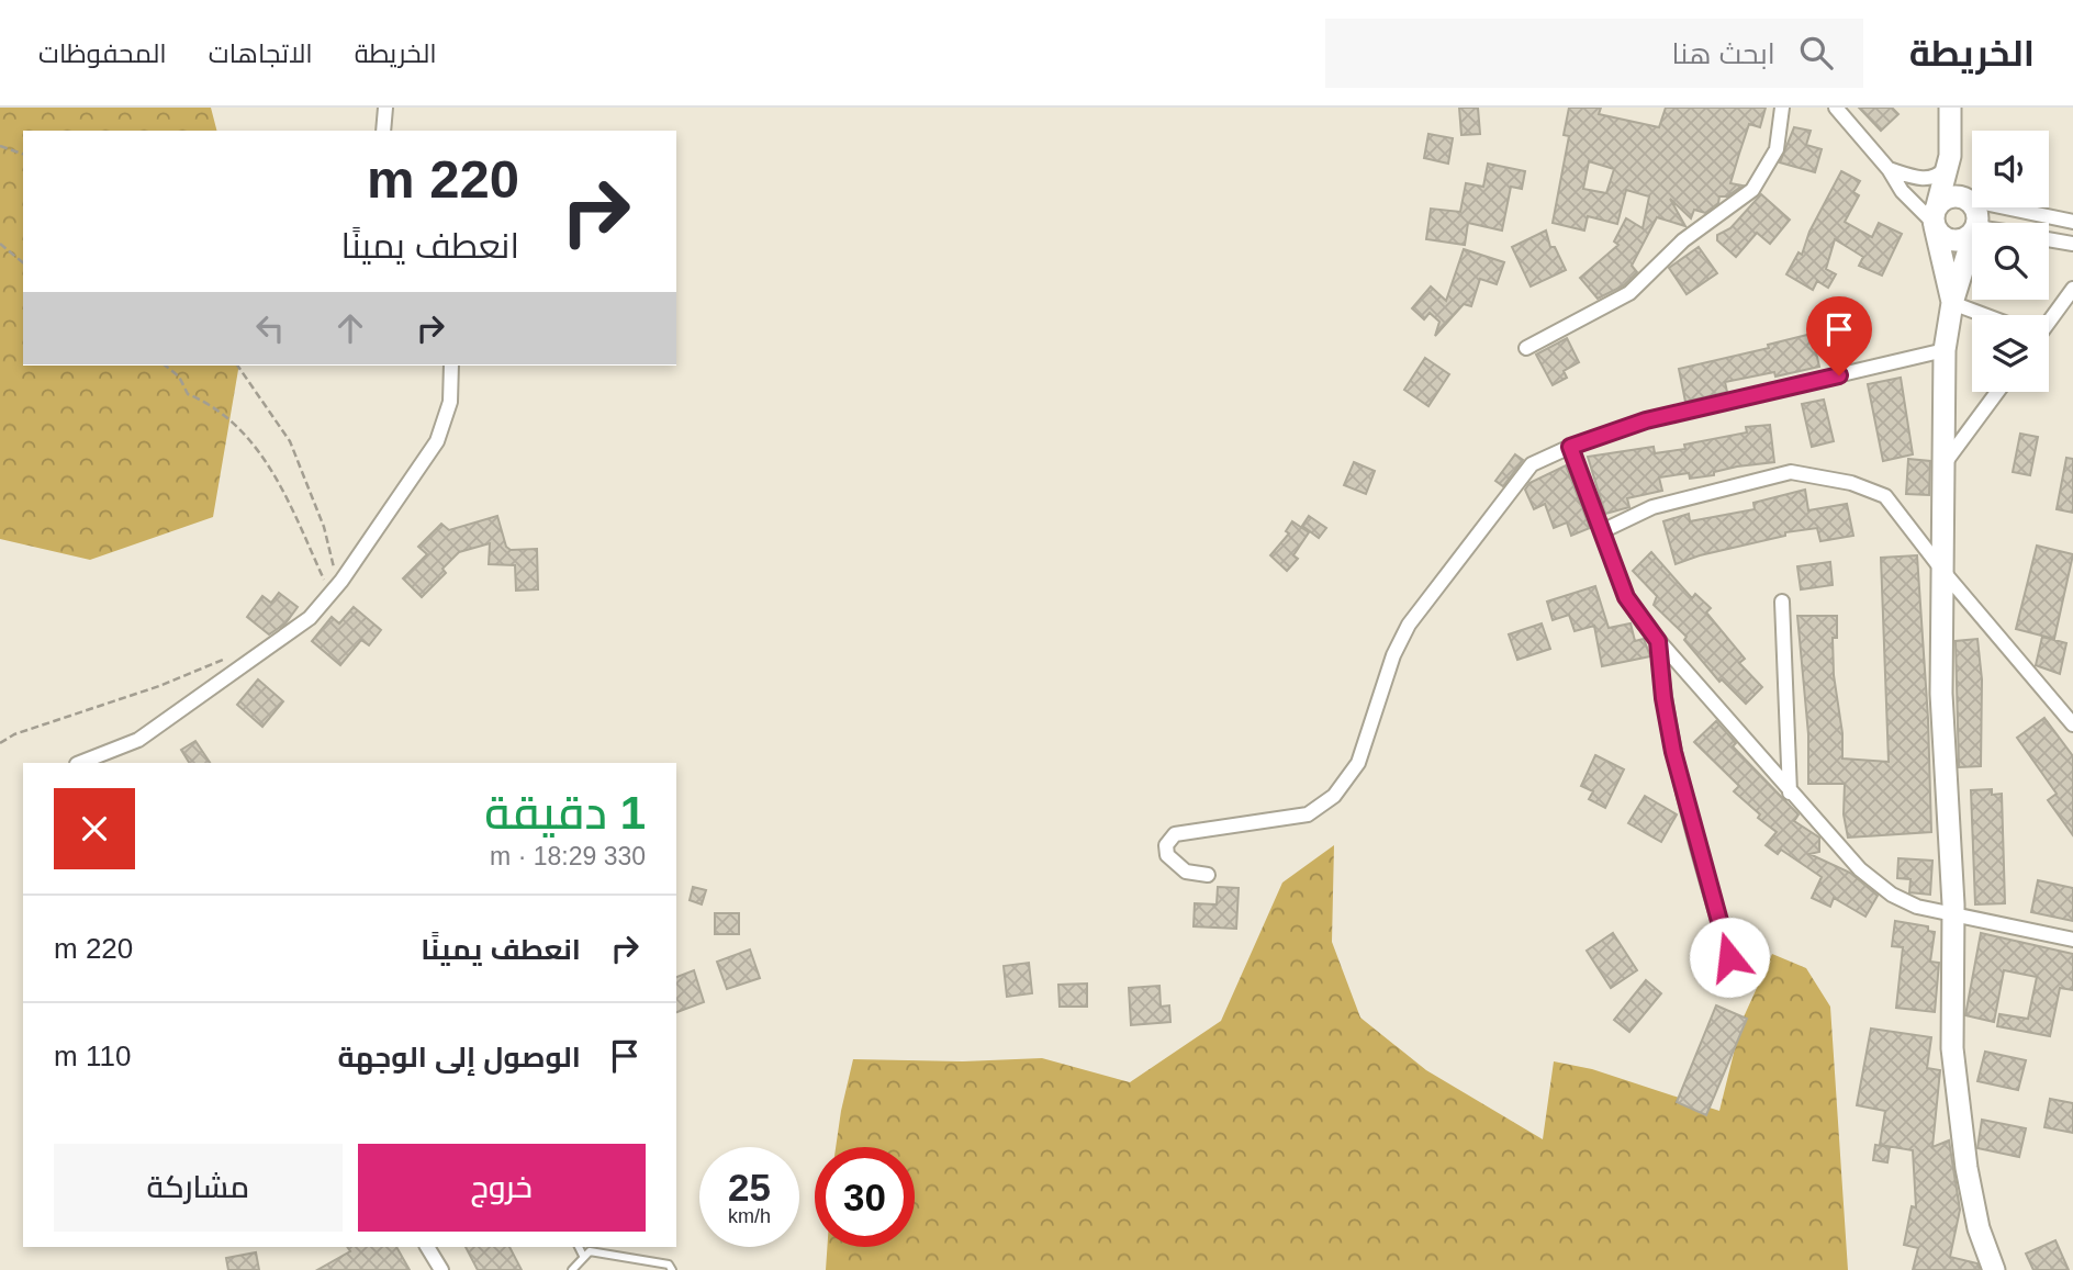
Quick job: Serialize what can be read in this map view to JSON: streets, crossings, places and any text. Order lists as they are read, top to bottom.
{
  "page": {
    "header": "الخريطة",
    "search": "ابحث هنا",
    "nav": ["الخريطة", "الاتجاهات", "المحفوظات"],
    "turn": ["220 m", "انعطف يمينًا"],
    "heading": ["1 دقيقة", "330 m · 18:29"],
    "list": [
      {
        "name": "انعطف يمينًا",
        "value": "220 m"
      },
      {
        "name": "الوصول إلى الوجهة",
        "value": "110 m"
      }
    ],
    "buttons": ["خروج", "مشاركة"],
    "speed": "25 km/h",
    "limit": "30"
  }
}
